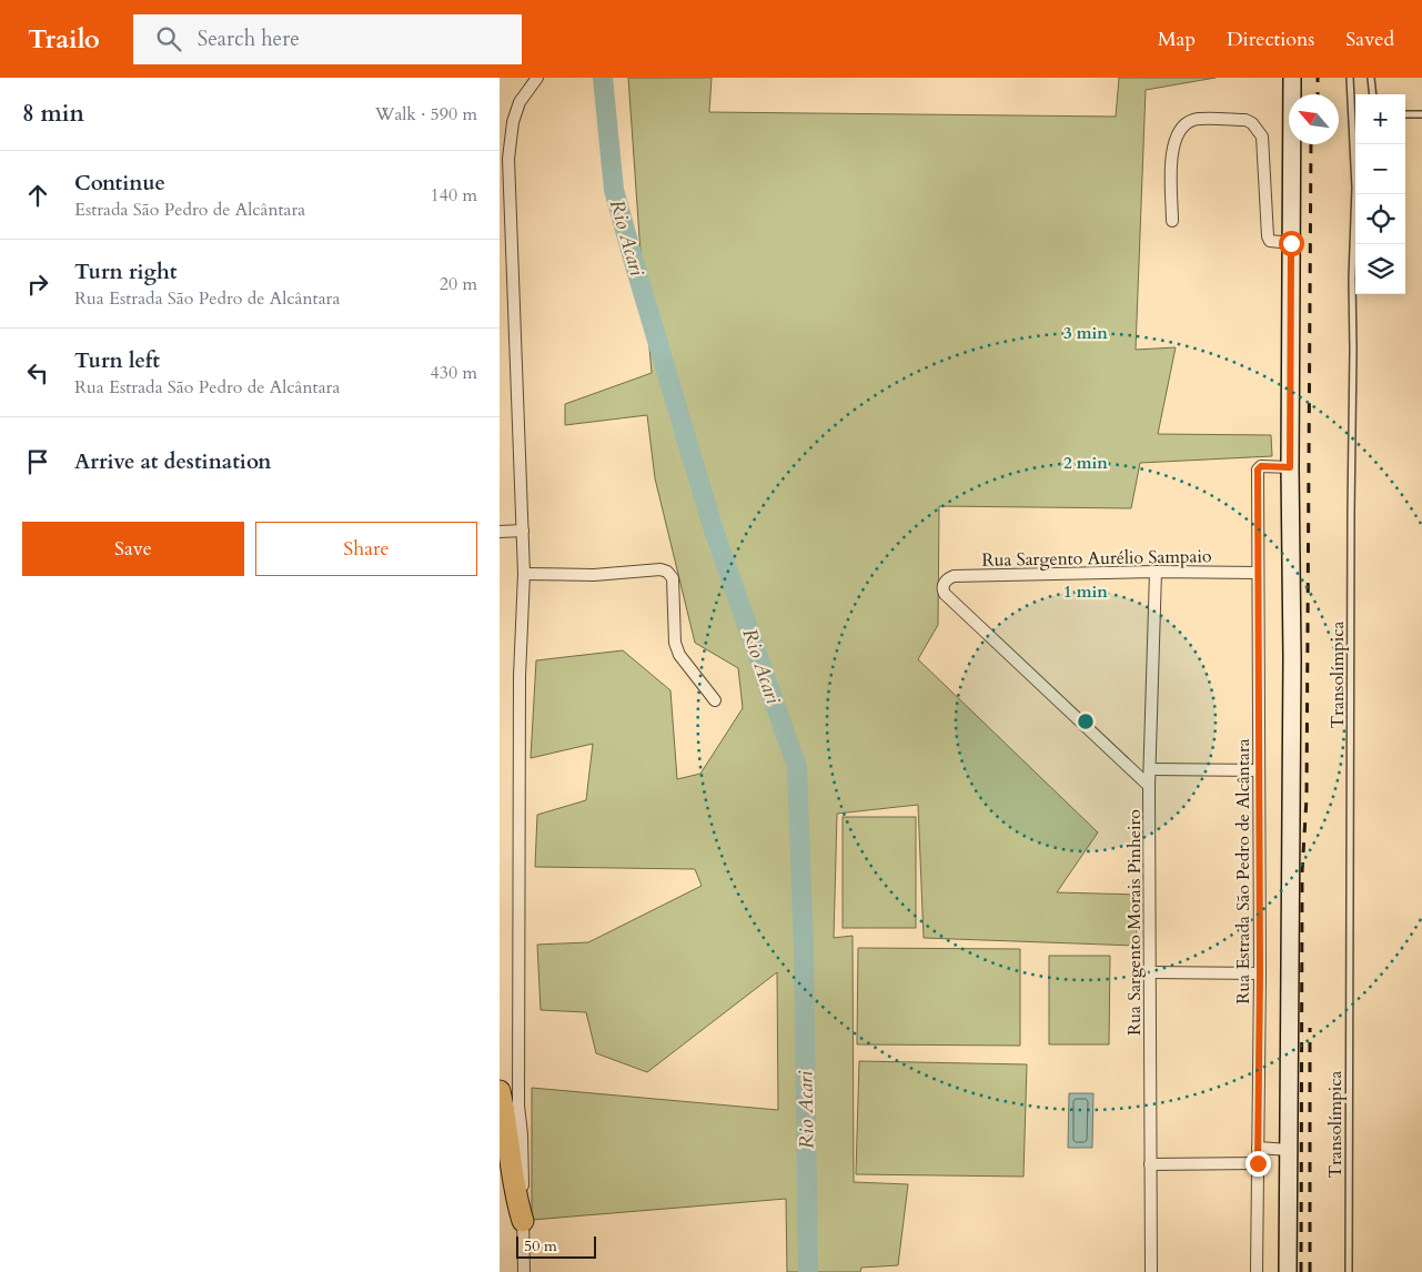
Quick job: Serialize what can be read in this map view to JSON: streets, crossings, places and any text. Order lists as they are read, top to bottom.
{
  "streets": {
    "street": ["Rua Sargento Aurélio Sampaio", "Rua Estrada São Pedro de Alcântara", "Rua Sargento Morais Pinheiro"],
    "lane": ["Transolímpica"]
  },
  "crossings": [
    ["Rua Sargento Aurélio Sampaio", "Rua Estrada São Pedro de Alcântara"],
    ["Rua Sargento Aurélio Sampaio", "Rua Sargento Morais Pinheiro"]
  ],
  "water": ["Rio Acari"],
  "scale_bar": "50 m",
  "north": "top left",
  "page": {
    "header": "Trailo",
    "search": "Search here",
    "nav": ["Map", "Directions", "Saved"],
    "heading": ["8 min", "Walk · 590 m"],
    "map_buttons": ["+", "−"],
    "list": [
      ["Continue", "Estrada São Pedro de Alcântara", "140 m"],
      ["Turn right", "Rua Estrada São Pedro de Alcântara", "20 m"],
      ["Turn left", "Rua Estrada São Pedro de Alcântara", "430 m"],
      "Arrive at destination"
    ],
    "buttons": ["Save", "Share"],
    "scale": "50 m"
  },
  "rings": ["3 min", "2 min", "1 min"]
}
